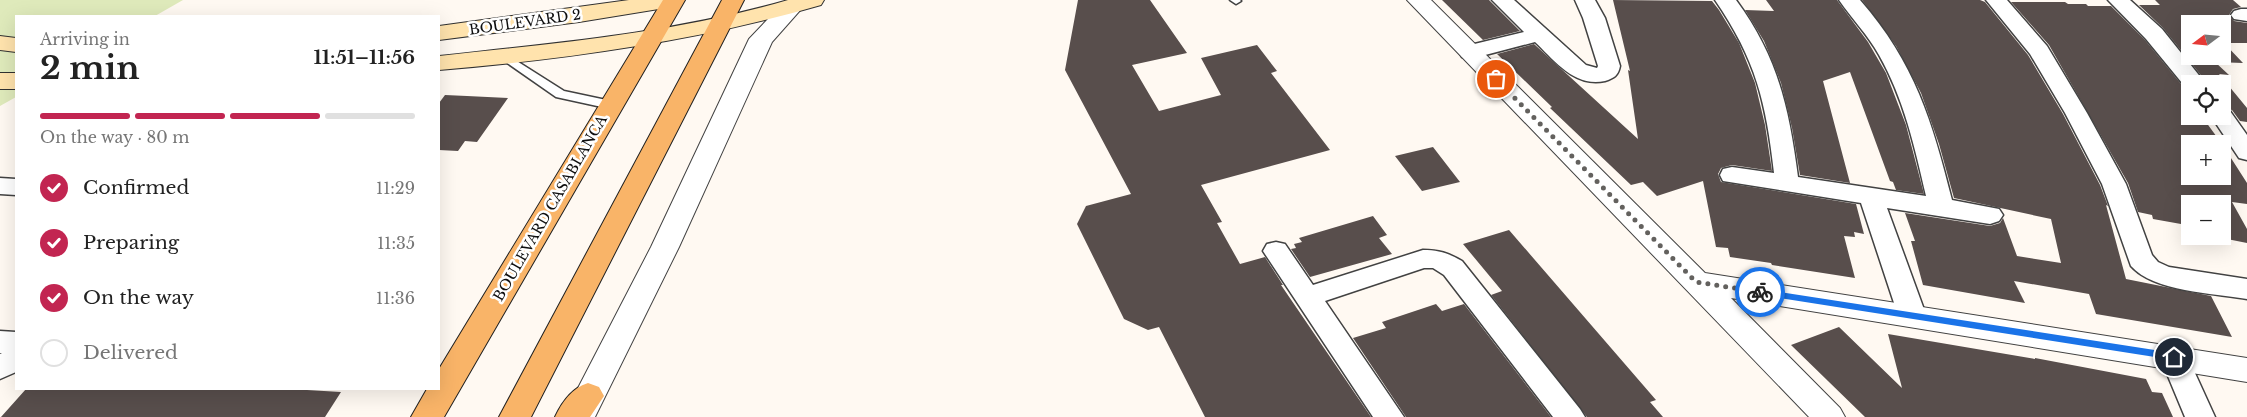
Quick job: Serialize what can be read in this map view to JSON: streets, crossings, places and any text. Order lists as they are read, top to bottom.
{
  "streets": {
    "main road": ["BOULEVARD 2", "BOULEVARD CASABLANCA"]
  },
  "crossings": [
    ["BOULEVARD 2", "BOULEVARD CASABLANCA"]
  ],
  "north": "left",
  "page": {
    "map_buttons": ["+", "−"],
    "heading": ["2 min", "Arriving in", "11:51–11:56"],
    "bar": "On the way · 80 m",
    "list": [
      ["Confirmed", "11:29"],
      ["Preparing", "11:35"],
      ["On the way", "11:36"],
      "Delivered"
    ]
  }
}
